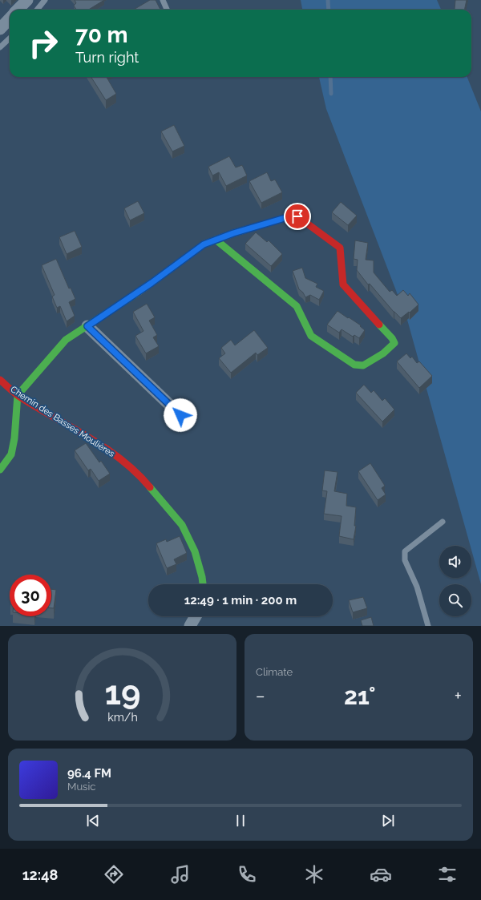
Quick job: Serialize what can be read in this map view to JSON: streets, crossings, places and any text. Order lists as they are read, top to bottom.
{
  "streets": {
    "street": ["Chemin des Basses Moulières"]
  },
  "page": {
    "turn": ["70 m", "Turn right"],
    "limit": "30",
    "trip": "12:49 · 1 min · 200 m",
    "tile": "Climate",
    "heat": ["−", "21°", "+"],
    "song": ["96.4 FM", "Music"],
    "tabs": "12:48",
    "gauge": ["19", "km/h"]
  }
}
